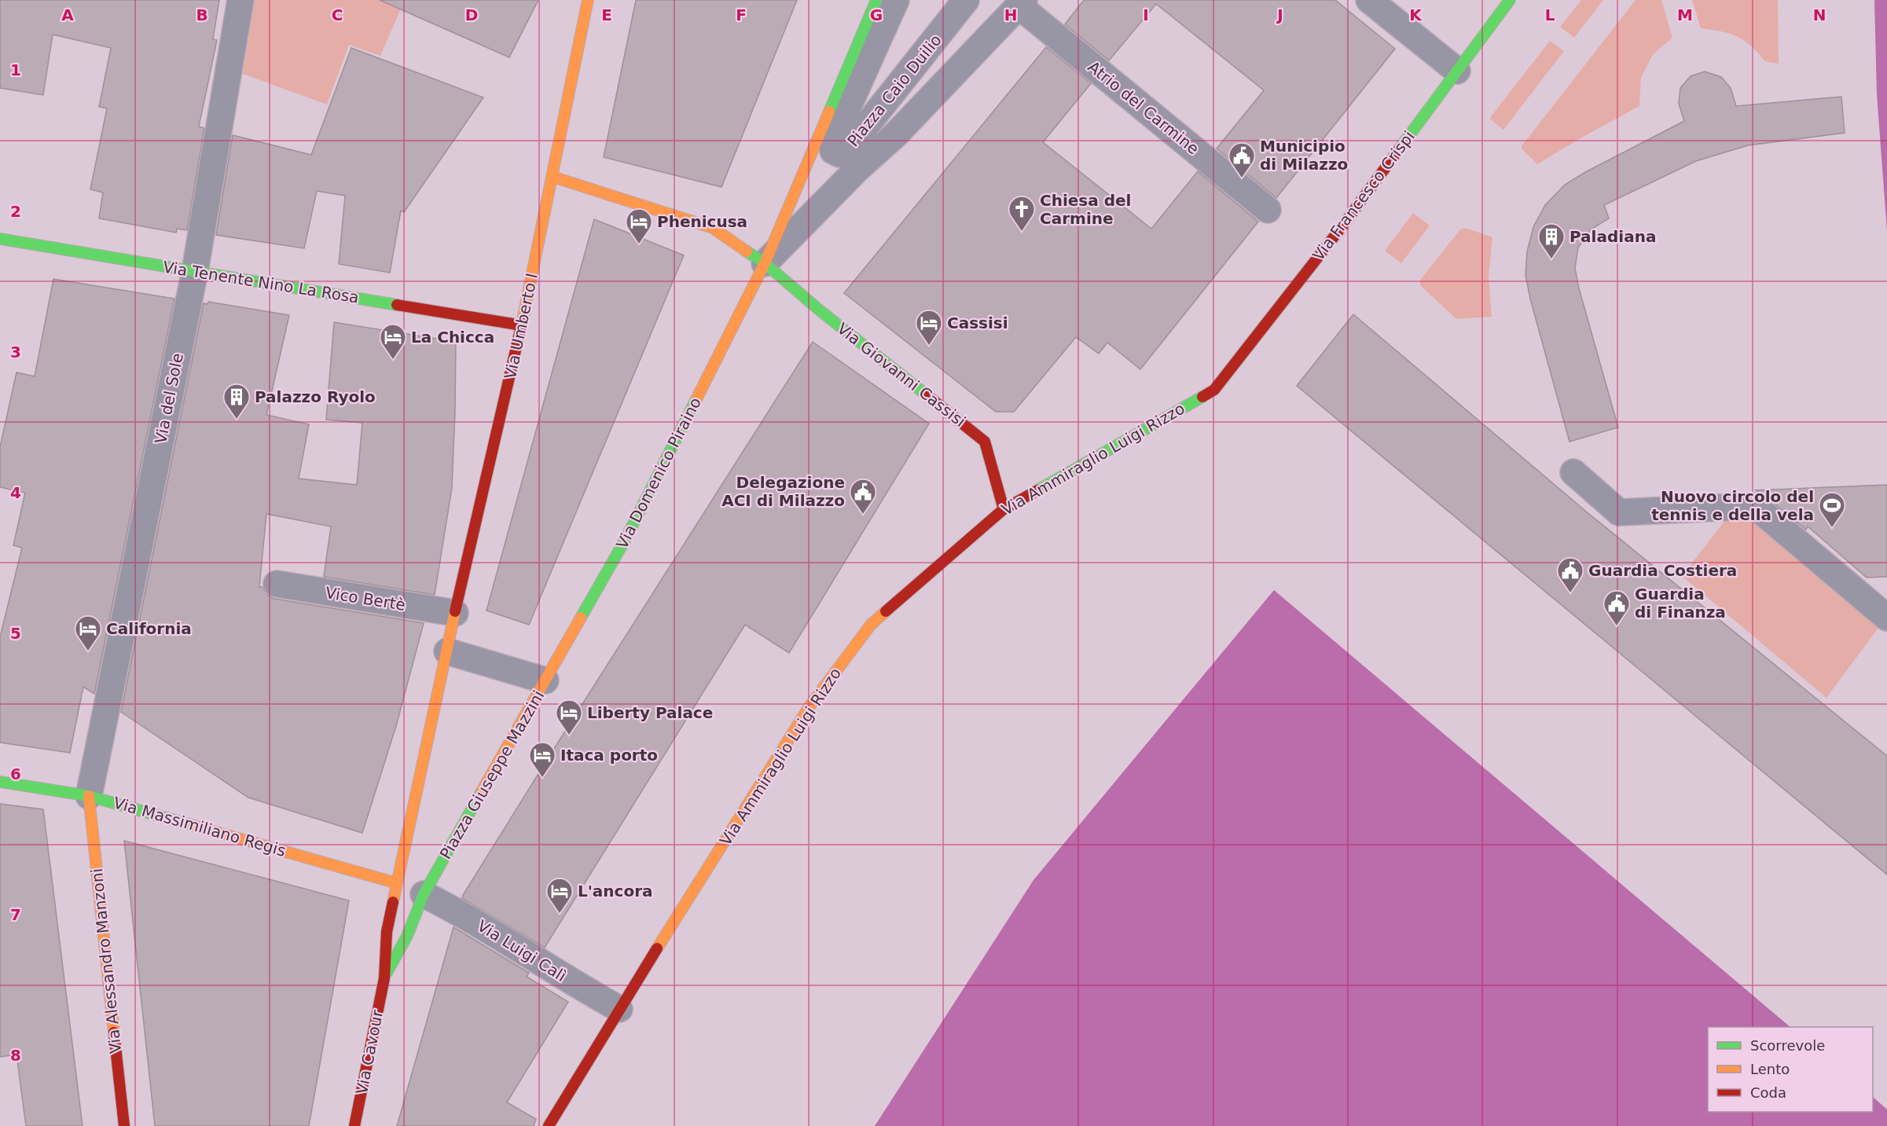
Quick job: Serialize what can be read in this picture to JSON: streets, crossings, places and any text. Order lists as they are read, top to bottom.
{
  "streets": {
    "street": [
      "Piazza Caio Duilio",
      "Atrio del Carmine",
      "Via Francesco Crispi",
      "Via Tenente Nino La Rosa",
      "Via Umberto I",
      "Via Giovanni Cassisi",
      "Via del Sole",
      "Via Ammiraglio Luigi Rizzo",
      "Via Domenico Piraino",
      "Vico Bertè",
      "Piazza Giuseppe Mazzini",
      "Via Massimiliano Regis",
      "Via Luigi Calì",
      "Via Alessandro Manzoni",
      "Via Cavour"
    ]
  },
  "crossings": [
    ["Piazza Caio Duilio", "Atrio del Carmine"],
    ["Piazza Caio Duilio", "Via Giovanni Cassisi"],
    ["Piazza Caio Duilio", "Via Domenico Piraino"],
    ["Via Francesco Crispi", "Via Ammiraglio Luigi Rizzo"],
    ["Via Tenente Nino La Rosa", "Via Umberto I"],
    ["Via Tenente Nino La Rosa", "Via del Sole"],
    ["Via Umberto I", "Via Giovanni Cassisi"],
    ["Via Umberto I", "Vico Bertè"],
    ["Via Umberto I", "Piazza Giuseppe Mazzini"],
    ["Via Giovanni Cassisi", "Via Ammiraglio Luigi Rizzo"],
    ["Via Giovanni Cassisi", "Via Domenico Piraino"],
    ["Via del Sole", "Via Massimiliano Regis"],
    ["Via del Sole", "Via Alessandro Manzoni"],
    ["Via Ammiraglio Luigi Rizzo", "Via Luigi Calì"],
    ["Via Domenico Piraino", "Piazza Giuseppe Mazzini"],
    ["Piazza Giuseppe Mazzini", "Via Luigi Calì"],
    ["Piazza Giuseppe Mazzini", "Via Cavour"],
    ["Via Massimiliano Regis", "Via Alessandro Manzoni"],
    ["Via Massimiliano Regis", "Via Cavour"],
    ["Via Luigi Calì", "Via Cavour"]
  ],
  "places": {
    "public building": [
      "Municipio di Milazzo",
      "Delegazione ACI di Milazzo",
      "Guardia Costiera",
      "Guardia di Finanza"
    ],
    "church": ["Chiesa del Carmine"],
    "hotel": [
      "Phenicusa",
      "Cassisi",
      "La Chicca",
      "California",
      "Liberty Palace",
      "Itaca porto",
      "L'ancora"
    ],
    "building": ["Paladiana", "Palazzo Ryolo"],
    "sports": ["Nuovo circolo del tennis e della vela"]
  },
  "legend": ["Scorrevole", "Lento", "Coda"],
  "grid": {
    "columns": [
      "A",
      "B",
      "C",
      "D",
      "E",
      "F",
      "G",
      "H",
      "I",
      "J",
      "K",
      "L",
      "M",
      "N"
    ],
    "rows": [
      "1",
      "2",
      "3",
      "4",
      "5",
      "6",
      "7",
      "8"
    ]
  }
}
